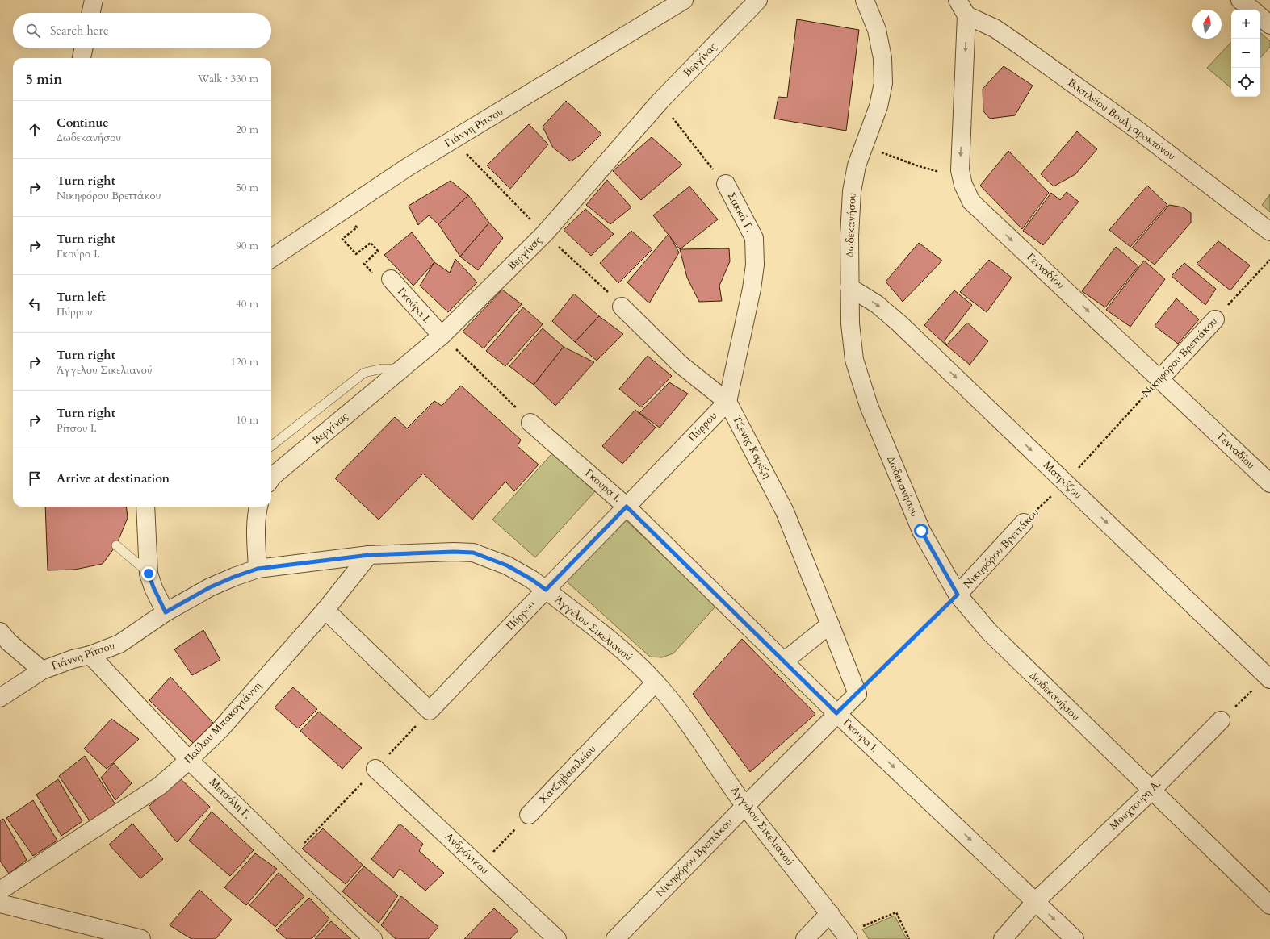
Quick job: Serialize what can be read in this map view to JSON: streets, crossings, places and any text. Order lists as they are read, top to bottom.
{
  "streets": {
    "street": [
      "Βεργίνας",
      "Βασιλείου Βουλγαροκτόνου",
      "Γιάννη Ρίτσου",
      "Σακκά Γ.",
      "Δωδεκανήσου",
      "Γενναδίου",
      "Γκούρα Ι.",
      "Νικηφόρου Βρεττάκου",
      "Πύρρου",
      "Τζένης Καρέζη",
      "Ματρόζου",
      "Άγγελου Σικελιανού",
      "Παύλου Μπακογιάννη",
      "Χατζηβασιλείου",
      "Μετσόλη Γ.",
      "Μουχτούρη Α.",
      "Ανδρόνικου"
    ]
  },
  "crossings": [
    ["Βεργίνας", "Σακκά Γ."],
    ["Βεργίνας", "Γκούρα Ι."],
    ["Βασιλείου Βουλγαροκτόνου", "Γενναδίου"],
    ["Γιάννη Ρίτσου", "Γκούρα Ι."],
    ["Γιάννη Ρίτσου", "Άγγελου Σικελιανού"],
    ["Γιάννη Ρίτσου", "Μετσόλη Γ."],
    ["Σακκά Γ.", "Πύρρου"],
    ["Σακκά Γ.", "Τζένης Καρέζη"],
    ["Δωδεκανήσου", "Νικηφόρου Βρεττάκου"],
    ["Δωδεκανήσου", "Ματρόζου"],
    ["Δωδεκανήσου", "Μουχτούρη Α."],
    ["Γενναδίου", "Νικηφόρου Βρεττάκου"],
    ["Γκούρα Ι.", "Νικηφόρου Βρεττάκου"],
    ["Γκούρα Ι.", "Πύρρου"],
    ["Γκούρα Ι.", "Μουχτούρη Α."],
    ["Νικηφόρου Βρεττάκου", "Τζένης Καρέζη"],
    ["Νικηφόρου Βρεττάκου", "Ματρόζου"],
    ["Νικηφόρου Βρεττάκου", "Άγγελου Σικελιανού"],
    ["Πύρρου", "Τζένης Καρέζη"],
    ["Πύρρου", "Άγγελου Σικελιανού"],
    ["Πύρρου", "Παύλου Μπακογιάννη"],
    ["Άγγελου Σικελιανού", "Παύλου Μπακογιάννη"],
    ["Άγγελου Σικελιανού", "Χατζηβασιλείου"],
    ["Παύλου Μπακογιάννη", "Μετσόλη Γ."]
  ],
  "one_way": ["Γενναδίου", "Ματρόζου"],
  "north": "top",
  "page": {
    "map_buttons": ["+", "−"],
    "search": "Search here",
    "heading": ["5 min", "Walk · 330 m"],
    "list": [
      ["Continue", "Δωδεκανήσου", "20 m"],
      ["Turn right", "Νικηφόρου Βρεττάκου", "50 m"],
      ["Turn right", "Γκούρα Ι.", "90 m"],
      ["Turn left", "Πύρρου", "40 m"],
      ["Turn right", "Άγγελου Σικελιανού", "120 m"],
      ["Turn right", "Ρίτσου Ι.", "10 m"],
      "Arrive at destination"
    ]
  }
}
